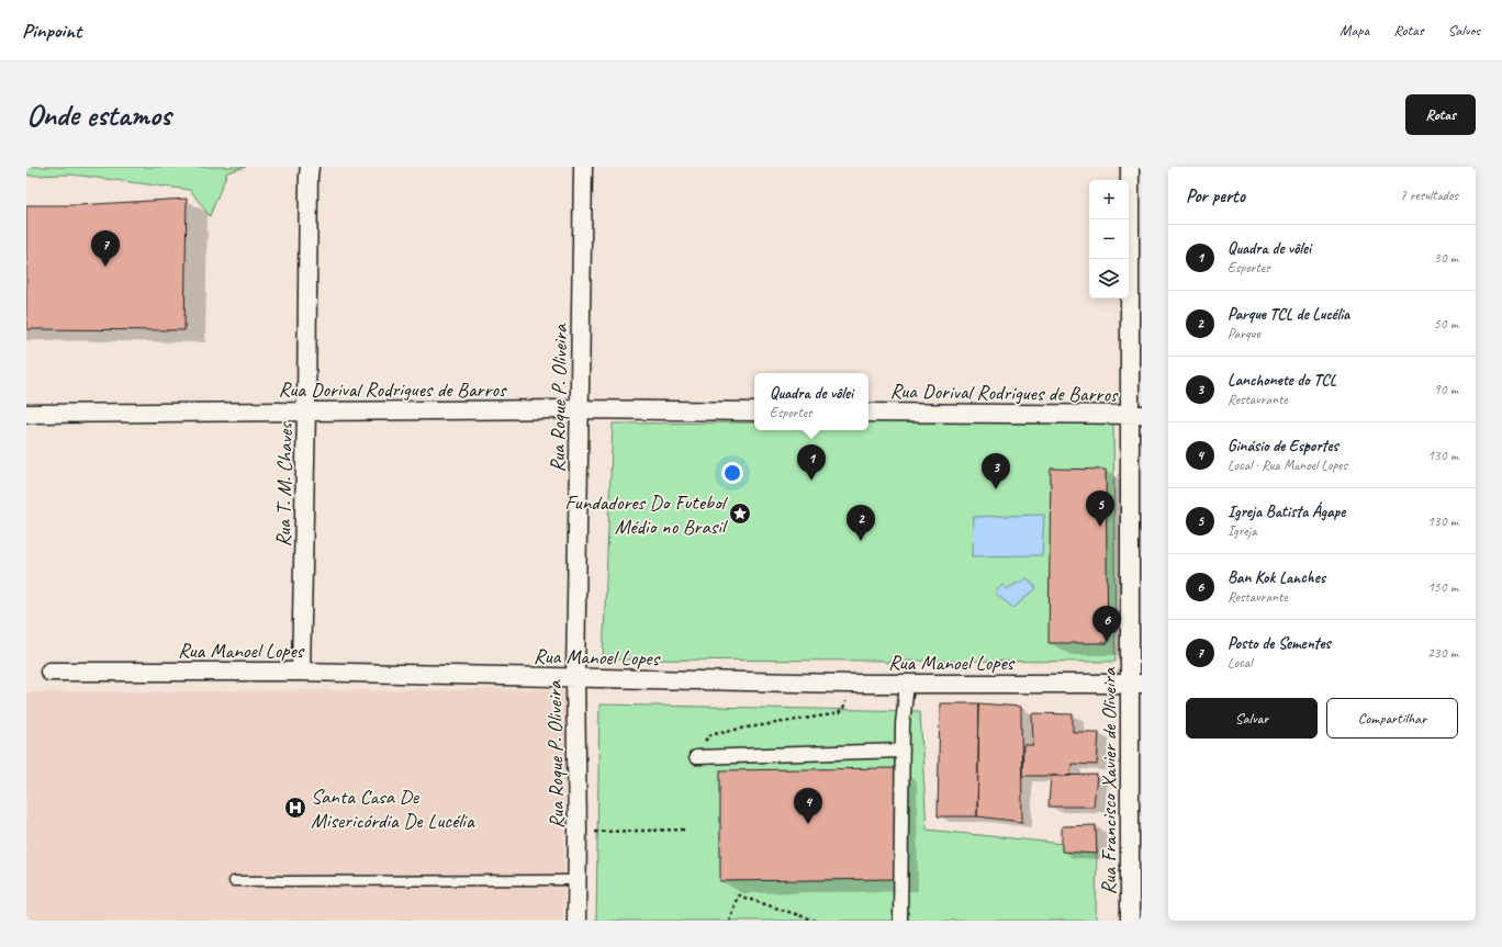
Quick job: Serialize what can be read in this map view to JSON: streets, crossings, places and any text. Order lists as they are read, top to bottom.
{
  "streets": {
    "street": [
      "Rua Dorival Rodrigues de Barros",
      "Rua Roque P. Oliveira",
      "Rua T. M. Chaves",
      "Rua Manoel Lopes",
      "Rua Francisco Xavier de Oliveira"
    ]
  },
  "crossings": [
    ["Rua Dorival Rodrigues de Barros", "Rua Roque P. Oliveira"],
    ["Rua Dorival Rodrigues de Barros", "Rua T. M. Chaves"],
    ["Rua Dorival Rodrigues de Barros", "Rua Francisco Xavier de Oliveira"],
    ["Rua Roque P. Oliveira", "Rua Manoel Lopes"],
    ["Rua T. M. Chaves", "Rua Manoel Lopes"],
    ["Rua Manoel Lopes", "Rua Francisco Xavier de Oliveira"]
  ],
  "places": {
    "place": ["Fundadores Do Futebol Médio no Brasil"],
    "hospital": ["Santa Casa De Misericórdia De Lucélia"]
  },
  "page": {
    "header": "Pinpoint",
    "nav": ["Mapa", "Rotas", "Salvos"],
    "buttons": [
      "Rotas",
      ["Salvar", "Compartilhar"]
    ],
    "title": "Onde estamos",
    "heading": ["Por perto", "7 resultados"],
    "map_buttons": ["+", "−"],
    "list": [
      {
        "mark": "1",
        "name": "Quadra de vôlei",
        "note": "Esportes",
        "value": "30 m"
      },
      {
        "mark": "2",
        "name": "Parque TCL de Lucélia",
        "note": "Parque",
        "value": "50 m"
      },
      {
        "mark": "3",
        "name": "Lanchonete do TCL",
        "note": "Restaurante",
        "value": "90 m"
      },
      {
        "mark": "4",
        "name": "Ginásio de Esportes",
        "note": "Local · Rua Manoel Lopes",
        "value": "130 m"
      },
      {
        "mark": "5",
        "name": "Igreja Batista Ágape",
        "note": "Igreja",
        "value": "130 m"
      },
      {
        "mark": "6",
        "name": "Ban Kok Lanches",
        "note": "Restaurante",
        "value": "150 m"
      },
      {
        "mark": "7",
        "name": "Posto de Sementes",
        "note": "Local",
        "value": "230 m"
      }
    ],
    "pins": [
      "7",
      "1",
      "3",
      "5",
      "2",
      "6",
      "4"
    ],
    "popup": ["Quadra de vôlei", "Esportes"]
  }
}
